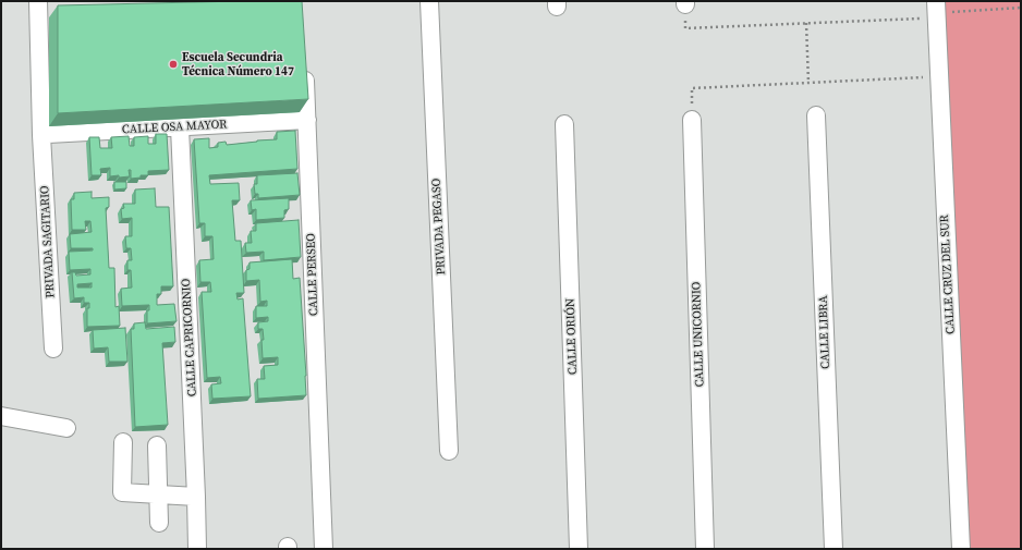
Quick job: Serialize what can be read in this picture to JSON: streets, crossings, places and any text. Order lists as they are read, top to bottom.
{
  "streets": {
    "street": [
      "CALLE OSA MAYOR",
      "PRIVADA PEGASO",
      "PRIVADA SAGITARIO",
      "CALLE PERSEO",
      "CALLE CRUZ DEL SUR",
      "CALLE LIBRA",
      "CALLE UNICORNIO",
      "CALLE ORIÓN",
      "CALLE CAPRICORNIO"
    ]
  },
  "crossings": [
    ["CALLE OSA MAYOR", "PRIVADA SAGITARIO"],
    ["CALLE OSA MAYOR", "CALLE PERSEO"],
    ["CALLE OSA MAYOR", "CALLE CAPRICORNIO"]
  ],
  "places": ["Escuela Secundria Técnica Número 147"]
}
